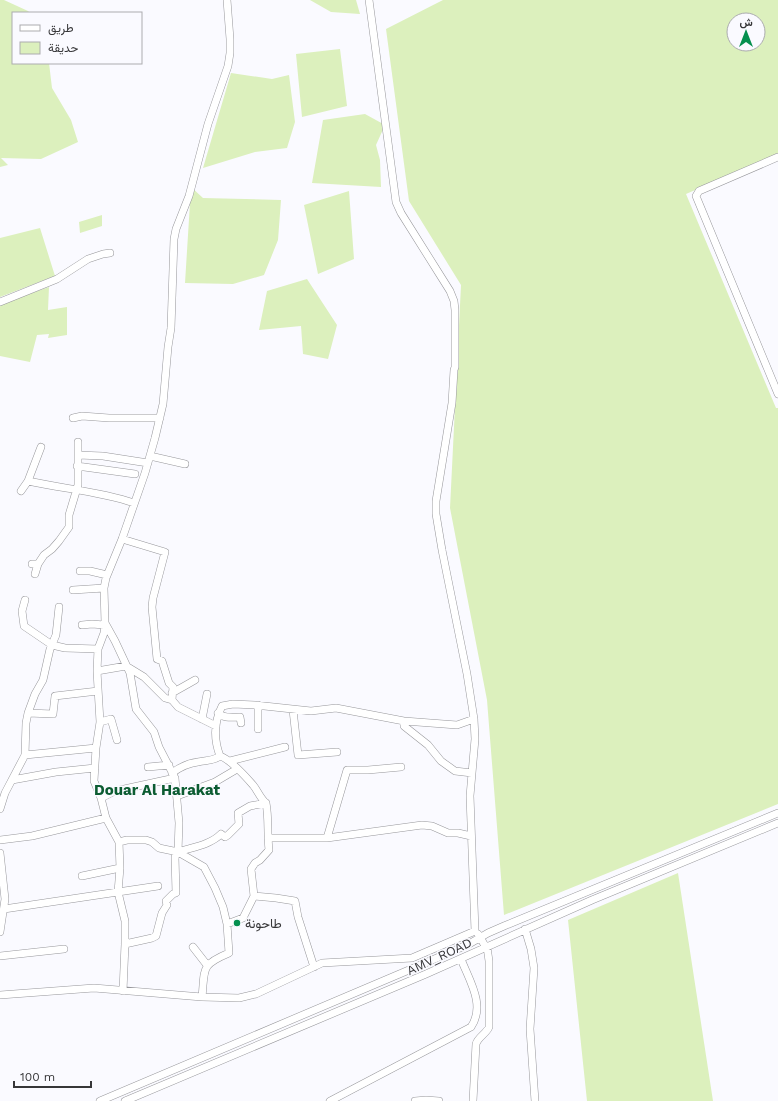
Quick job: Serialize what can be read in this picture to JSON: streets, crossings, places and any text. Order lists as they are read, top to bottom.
{
  "streets": {
    "street": ["AMV_ROAD"]
  },
  "districts": ["Douar Al Harakat"],
  "places": ["طاحونة"],
  "legend": ["طريق", "حديقة"],
  "scale_bar": "100 m",
  "north": "top"
}
